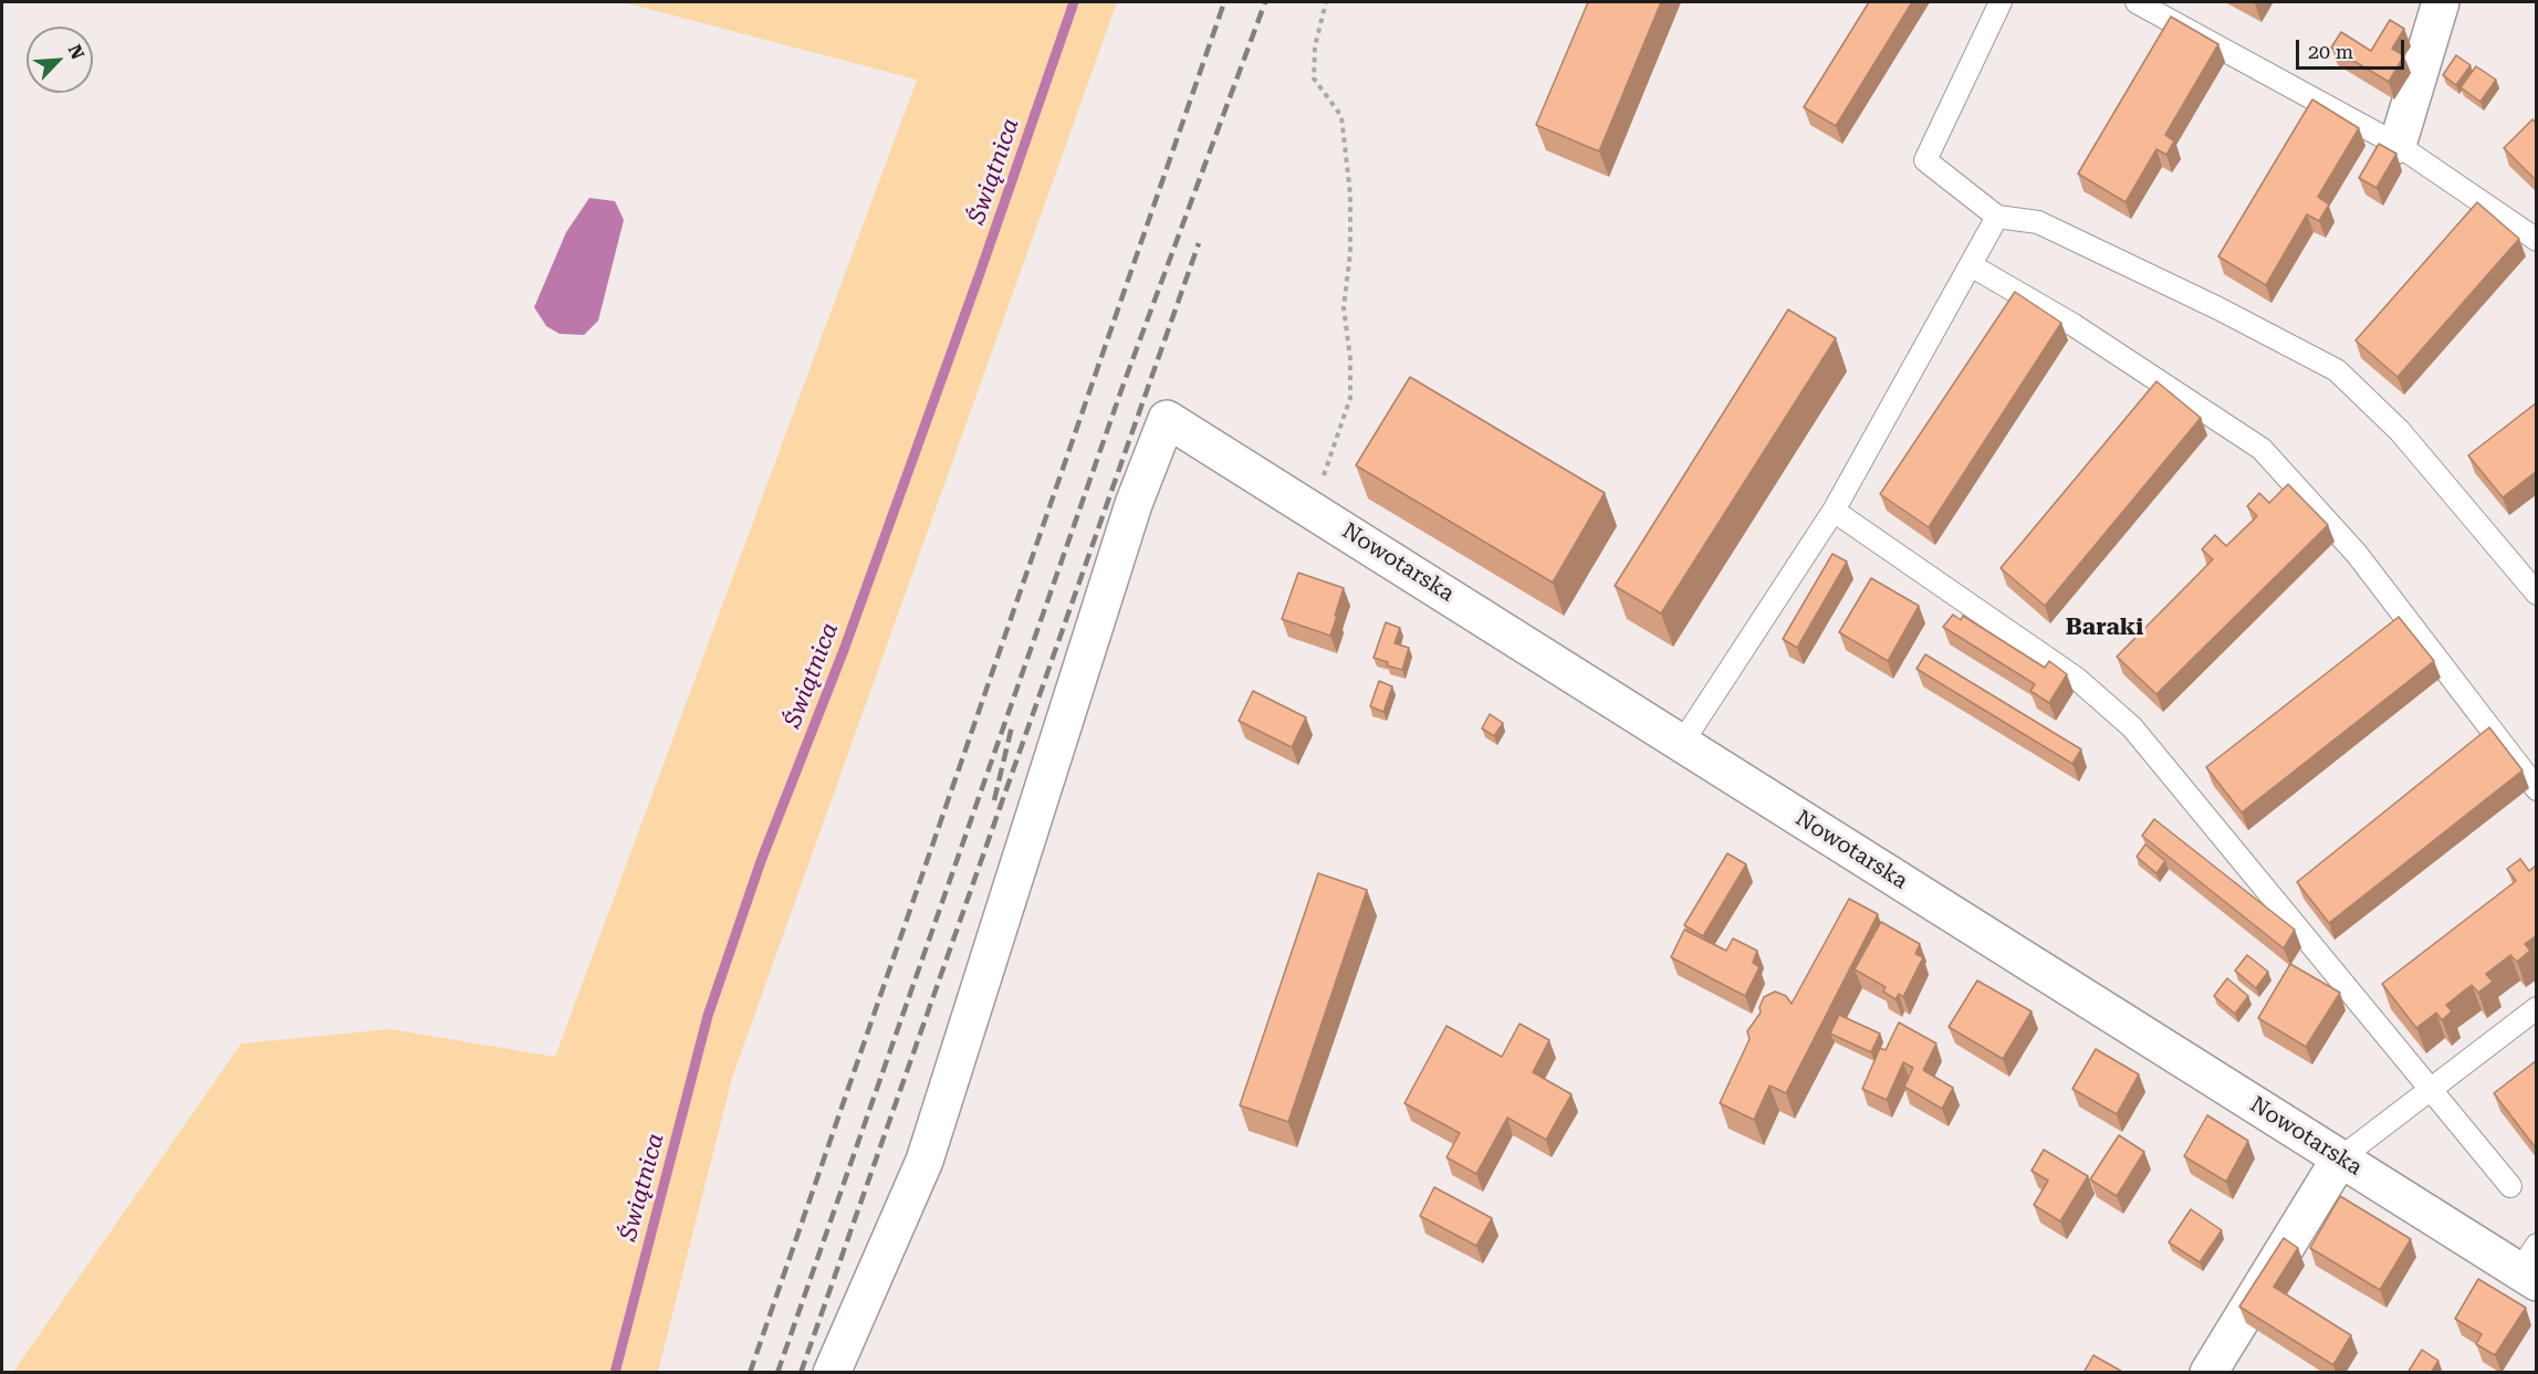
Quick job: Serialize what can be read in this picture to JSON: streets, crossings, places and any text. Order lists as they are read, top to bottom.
{
  "streets": {
    "street": ["Nowotarska"]
  },
  "districts": ["Baraki"],
  "water": ["Świątnica"],
  "scale_bar": "20 m",
  "north": "top right"
}
